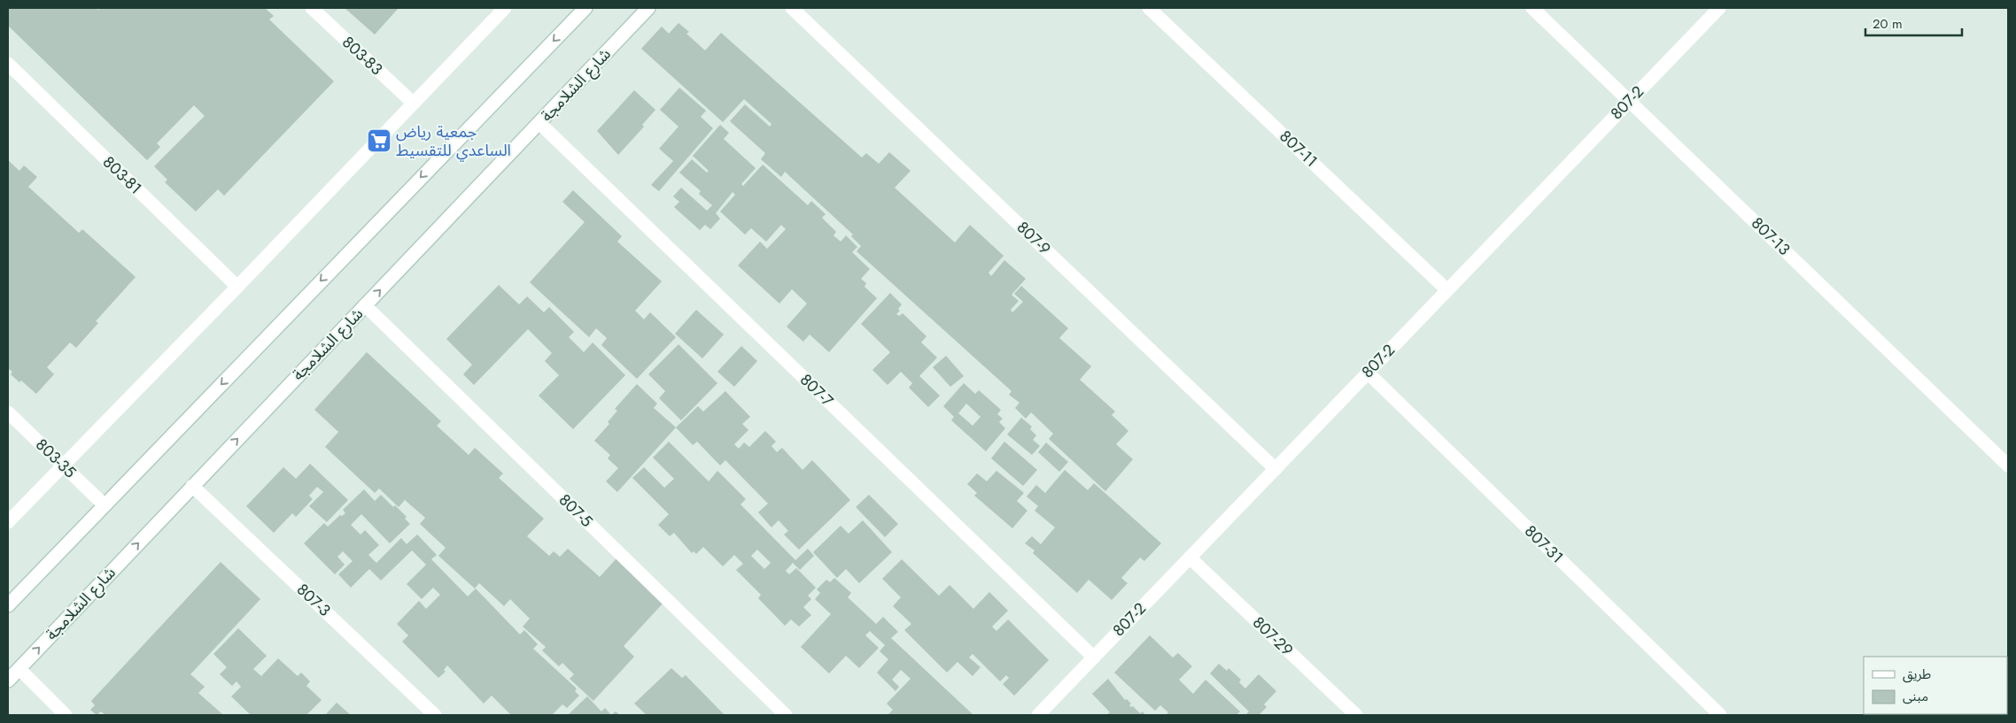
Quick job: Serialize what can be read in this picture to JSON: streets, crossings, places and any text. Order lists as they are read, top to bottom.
{
  "streets": {
    "street": [
      "803-83",
      "شارع الشلامجة",
      "807-2",
      "807-11",
      "803-81",
      "807-13",
      "807-9",
      "807-7",
      "803-35",
      "807-5",
      "807-31",
      "807-3",
      "807-29"
    ]
  },
  "crossings": [
    ["شارع الشلامجة", "807-7"],
    ["شارع الشلامجة", "807-5"],
    ["شارع الشلامجة", "807-3"],
    ["807-2", "807-11"],
    ["807-2", "807-13"],
    ["807-2", "807-9"],
    ["807-2", "807-7"],
    ["807-2", "807-31"],
    ["807-2", "807-29"]
  ],
  "places": {
    "supermarket": ["جمعية رياض الساعدي للتقسيط"]
  },
  "legend": ["طريق", "مبنى"],
  "scale_bar": "20 m"
}
